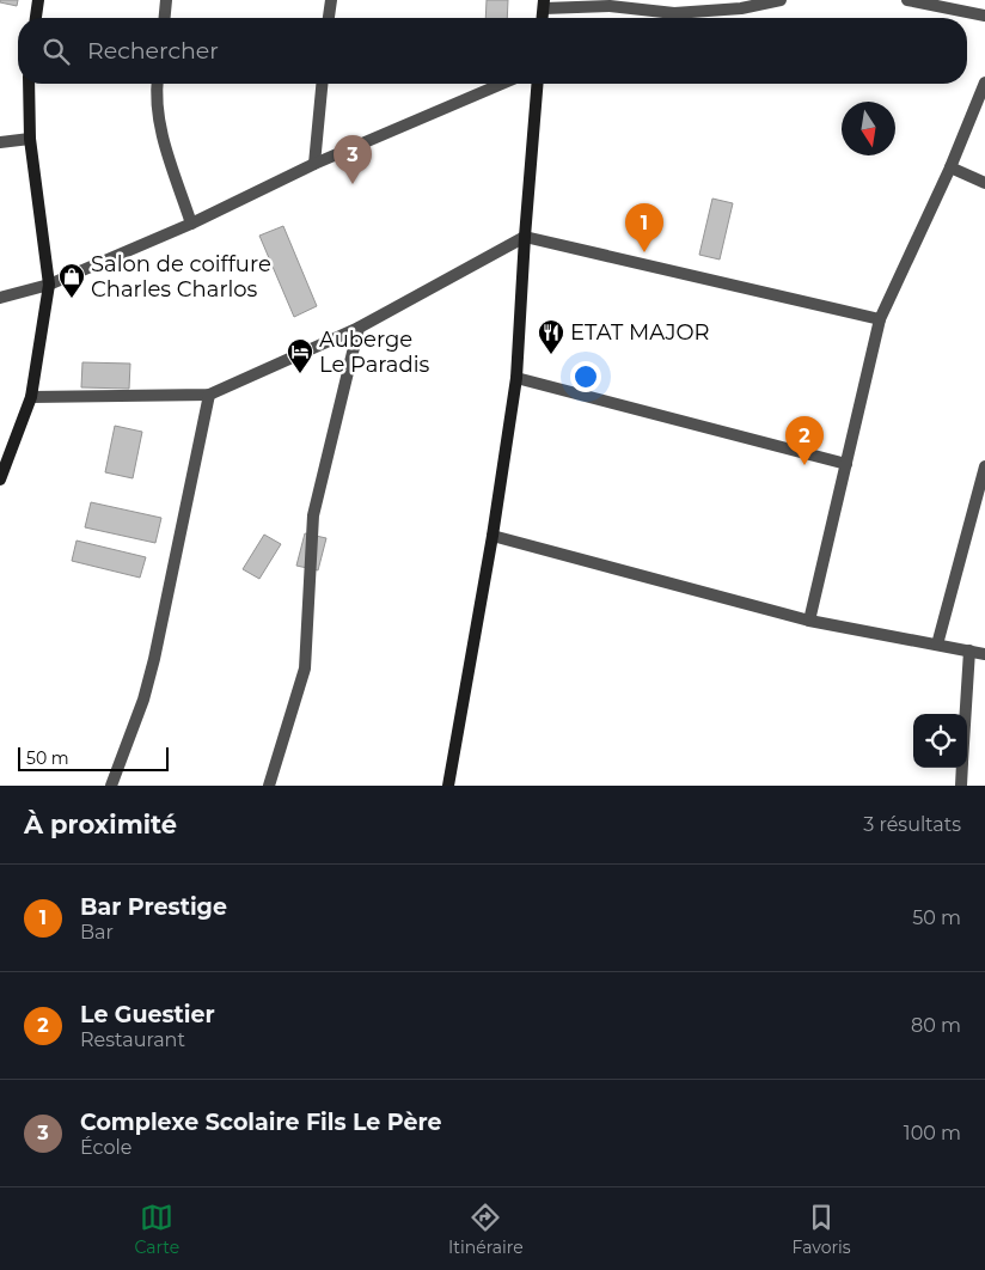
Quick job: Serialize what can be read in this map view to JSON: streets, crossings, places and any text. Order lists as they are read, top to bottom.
{
  "places": {
    "shop": ["Salon de coiffure Charles Charlos"],
    "restaurant": ["ETAT MAJOR"],
    "hotel": ["Auberge Le Paradis"]
  },
  "scale_bar": "50 m",
  "north": "bottom",
  "page": {
    "search": "Rechercher",
    "pins": ["3", "1", "2"],
    "scale": "50 m",
    "heading": ["À proximité", "3 résultats"],
    "list": [
      {
        "mark": "1",
        "name": "Bar Prestige",
        "note": "Bar",
        "value": "50 m"
      },
      {
        "mark": "2",
        "name": "Le Guestier",
        "note": "Restaurant",
        "value": "80 m"
      },
      {
        "mark": "3",
        "name": "Complexe Scolaire Fils Le Père",
        "note": "École",
        "value": "100 m"
      }
    ],
    "nav": ["Carte", "Itinéraire", "Favoris"]
  }
}
